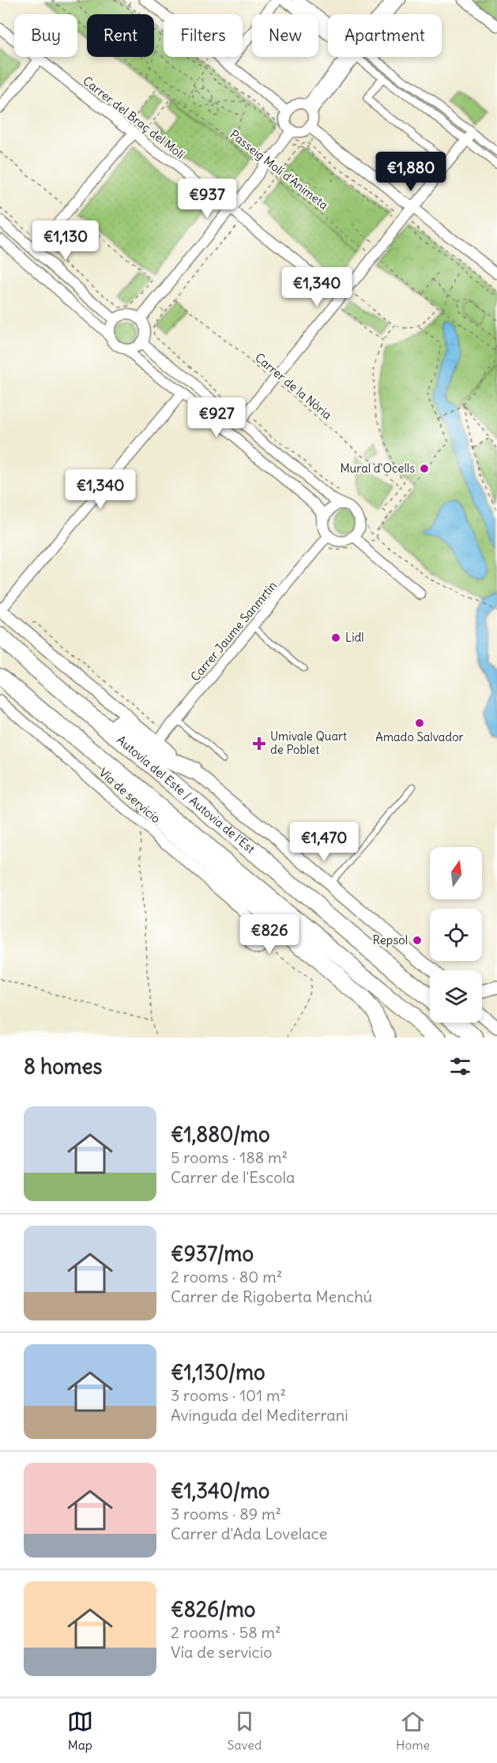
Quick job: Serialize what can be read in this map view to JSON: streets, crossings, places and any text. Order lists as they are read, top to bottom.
{
  "streets": {
    "highway": ["Autovía del Este / Autovia de l'Est"],
    "street": ["Carrer del Braç del Molí", "Carrer Jaume Sanmrtin", "Vía de servicio"],
    "path": ["Passeig Molí d'Animeta", "Carrer de la Nòria"]
  },
  "places": {
    "other": [
      "Mural d'Ocells",
      "Lidl",
      "Amado Salvador",
      "Repsol"
    ],
    "health": ["Umivale Quart de Poblet"]
  },
  "north": "top",
  "page": {
    "chip": [
      "Buy",
      "Rent",
      "Filters",
      "New",
      "Apartment"
    ],
    "price": [
      "€1,880",
      "€937",
      "€1,130",
      "€1,340",
      "€927",
      "€1,340",
      "€1,470",
      "€826"
    ],
    "heading": "8 homes",
    "list": [
      {
        "name": "€1,880/mo",
        "note": "5 rooms · 188 m² · Carrer de l'Escola"
      },
      {
        "name": "€937/mo",
        "note": "2 rooms · 80 m² · Carrer de Rigoberta Menchú"
      },
      {
        "name": "€1,130/mo",
        "note": "3 rooms · 101 m² · Avinguda del Mediterrani"
      },
      {
        "name": "€1,340/mo",
        "note": "3 rooms · 89 m² · Carrer d'Ada Lovelace"
      },
      {
        "name": "€826/mo",
        "note": "2 rooms · 58 m² · Vía de servicio"
      }
    ],
    "tabs": ["Map", "Saved", "Home"]
  }
}
